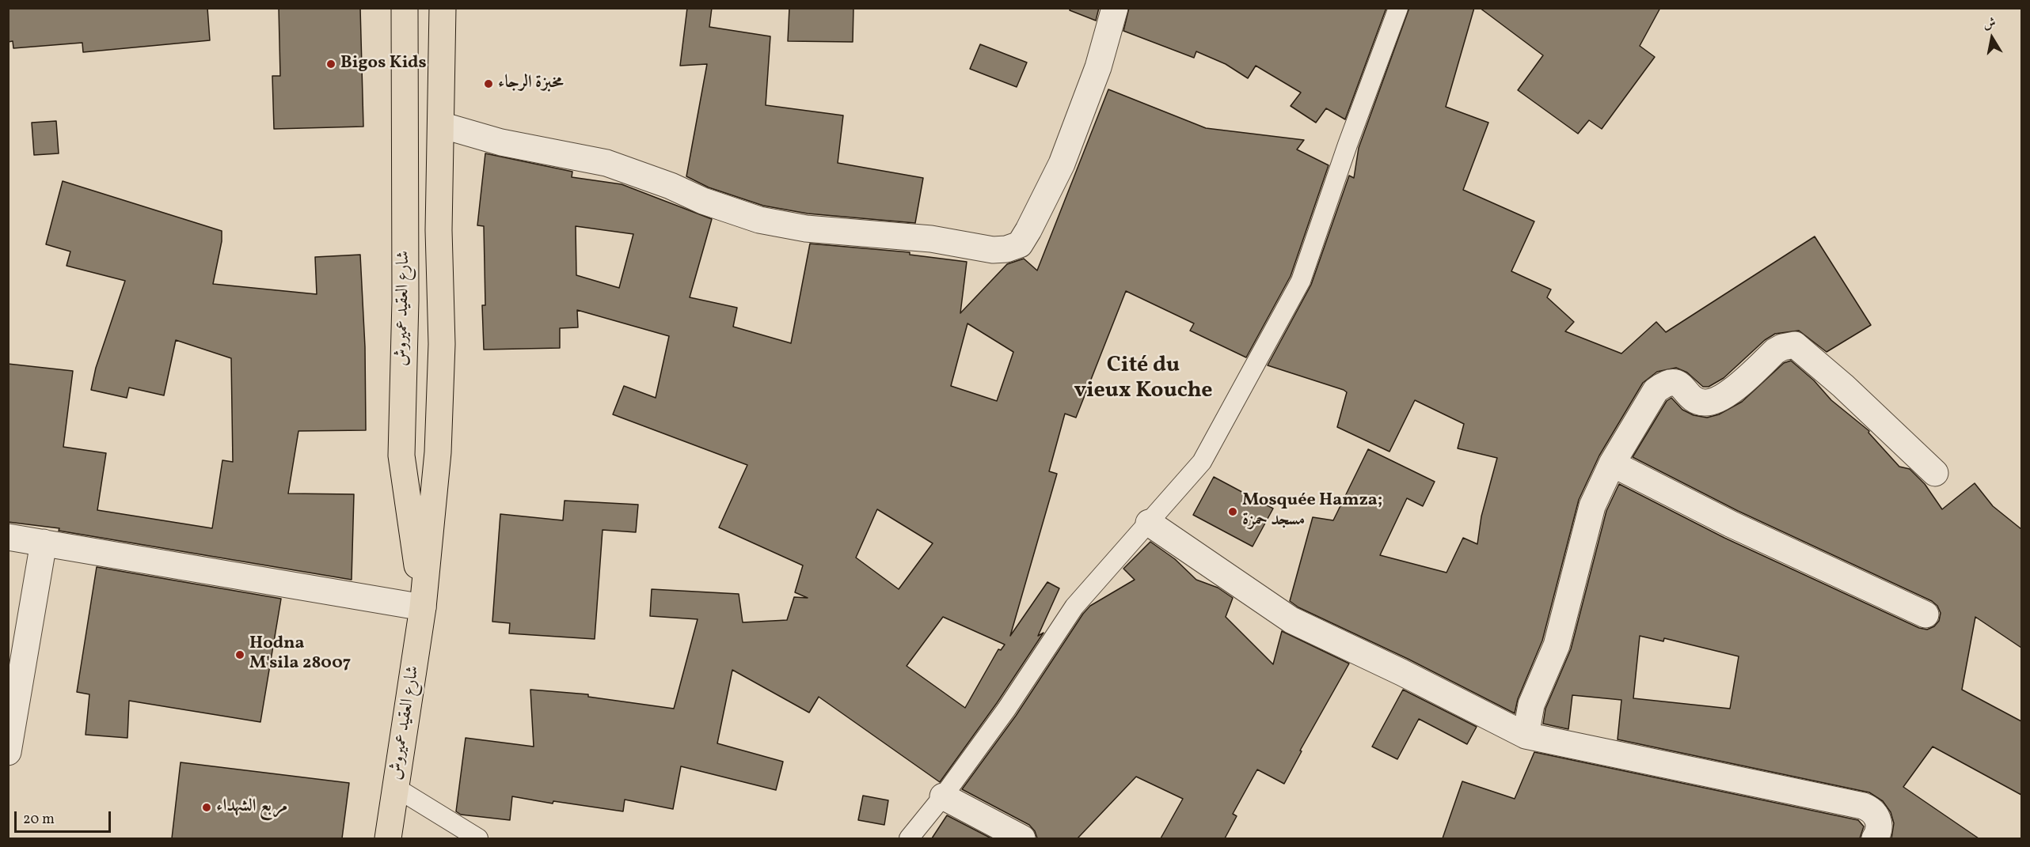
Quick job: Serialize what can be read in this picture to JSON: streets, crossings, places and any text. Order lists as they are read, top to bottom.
{
  "streets": {
    "main road": ["شارع العقيد عميروش"]
  },
  "districts": ["Cité du vieux Kouche"],
  "places": [
    "Bigos Kids",
    "مخبزة الرجاء",
    "Mosquée Hamza; مسجد حمزة",
    "Hodna M'sila 28007",
    "مربع الشهداء"
  ],
  "scale_bar": "20 m",
  "north": "top"
}
